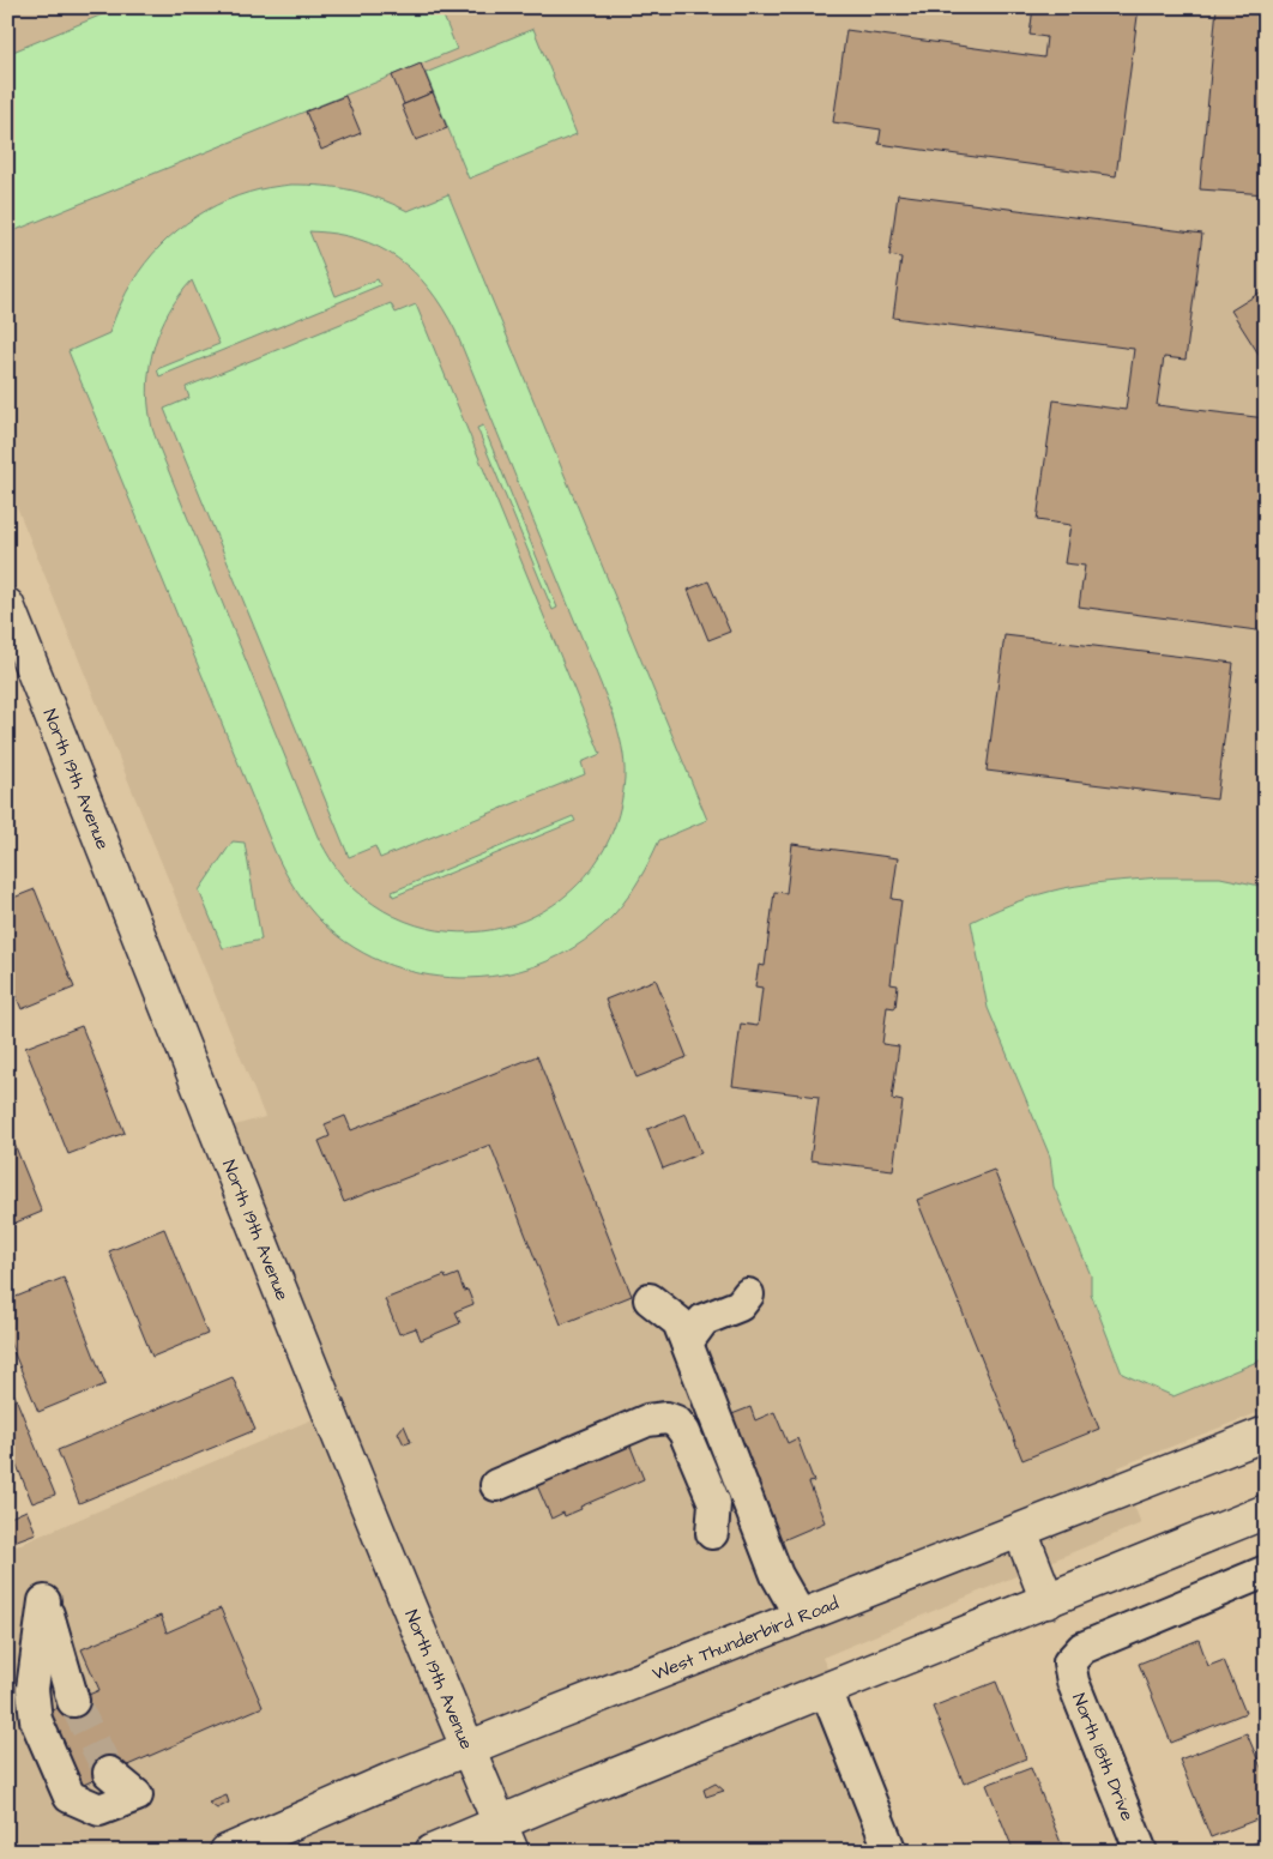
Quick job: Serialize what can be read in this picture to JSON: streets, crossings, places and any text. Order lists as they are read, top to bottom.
{
  "streets": {
    "main road": ["North 19th Avenue", "West Thunderbird Road"],
    "street": ["North 18th Drive"]
  },
  "crossings": [
    ["North 19th Avenue", "West Thunderbird Road"]
  ]
}
